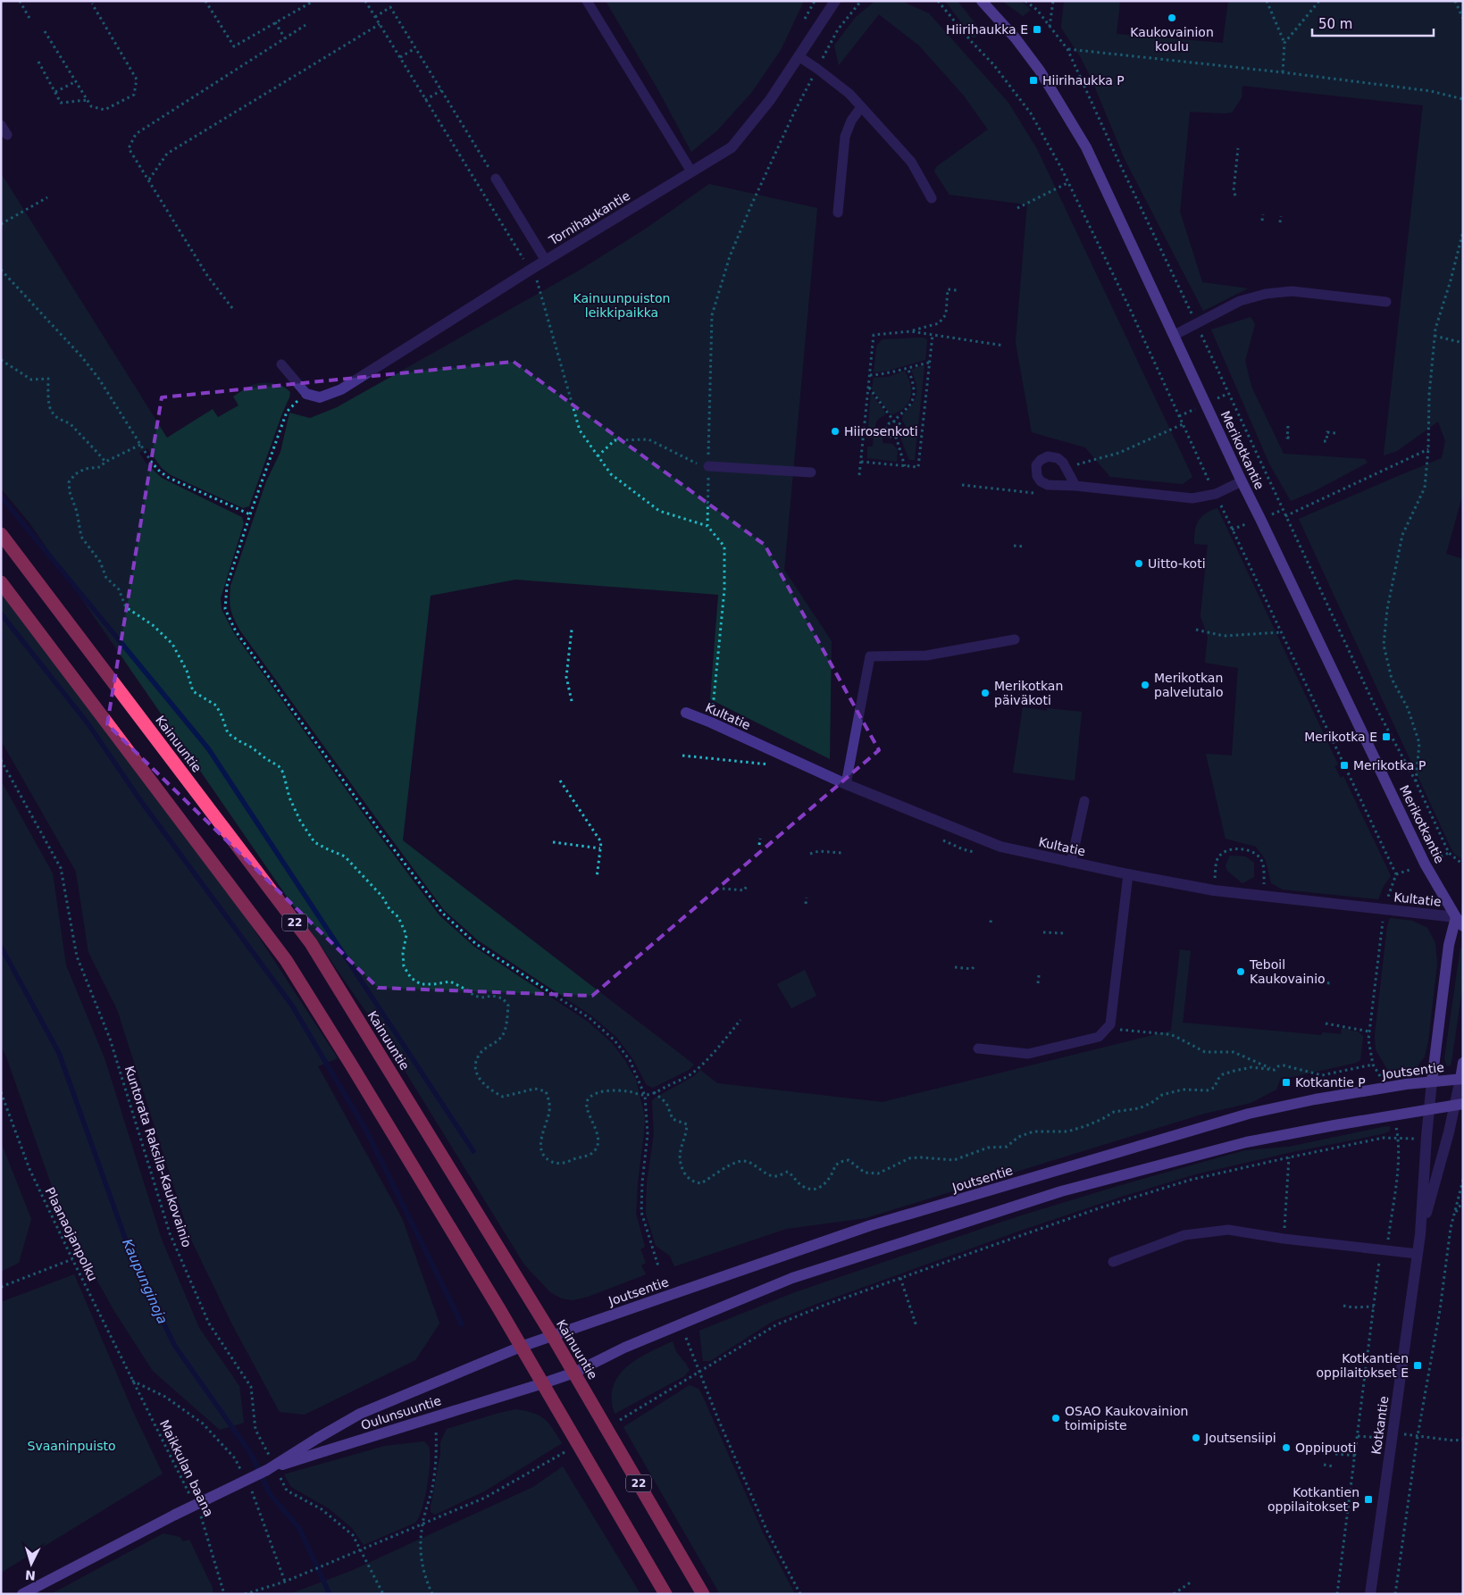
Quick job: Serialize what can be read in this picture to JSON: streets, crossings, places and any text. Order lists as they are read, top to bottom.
{
  "streets": {
    "highway": ["Kainuuntie", "22"],
    "main road": ["Merikotkantie", "Joutsentie", "Oulunsuuntie"],
    "street": ["Tornihaukantie", "Kultatie", "Kotkantie"],
    "path": ["Kuntorata Raksila-Kaukovainio", "Plaanaojanpolku", "Maikkulan baana"]
  },
  "crossings": [
    ["Merikotkantie", "Kultatie"],
    ["Kainuuntie", "Joutsentie"],
    ["22", "Joutsentie"],
    ["22", "Oulunsuuntie"],
    ["Joutsentie", "Oulunsuuntie"],
    ["Joutsentie", "Kotkantie"],
    ["Kuntorata Raksila-Kaukovainio", "Oulunsuuntie"],
    ["Plaanaojanpolku", "Maikkulan baana"]
  ],
  "water": ["Kaupunginoja"],
  "parks": ["Kainuunpuiston leikkipaikka", "Svaaninpuisto"],
  "places": {
    "other": [
      "Kaukovainion koulu",
      "Hiirosenkoti",
      "Uitto-koti",
      "Merikotkan palvelutalo",
      "Merikotkan päiväkoti",
      "Teboil Kaukovainio",
      "OSAO Kaukovainion toimipiste",
      "Joutsensiipi",
      "Oppipuoti"
    ],
    "transit": [
      "Hiirihaukka E",
      "Hiirihaukka P",
      "Merikotka E",
      "Merikotka P",
      "Kotkantie P",
      "Kotkantien oppilaitokset E",
      "Kotkantien oppilaitokset P"
    ]
  },
  "scale_bar": "50 m",
  "north": "bottom"
}
